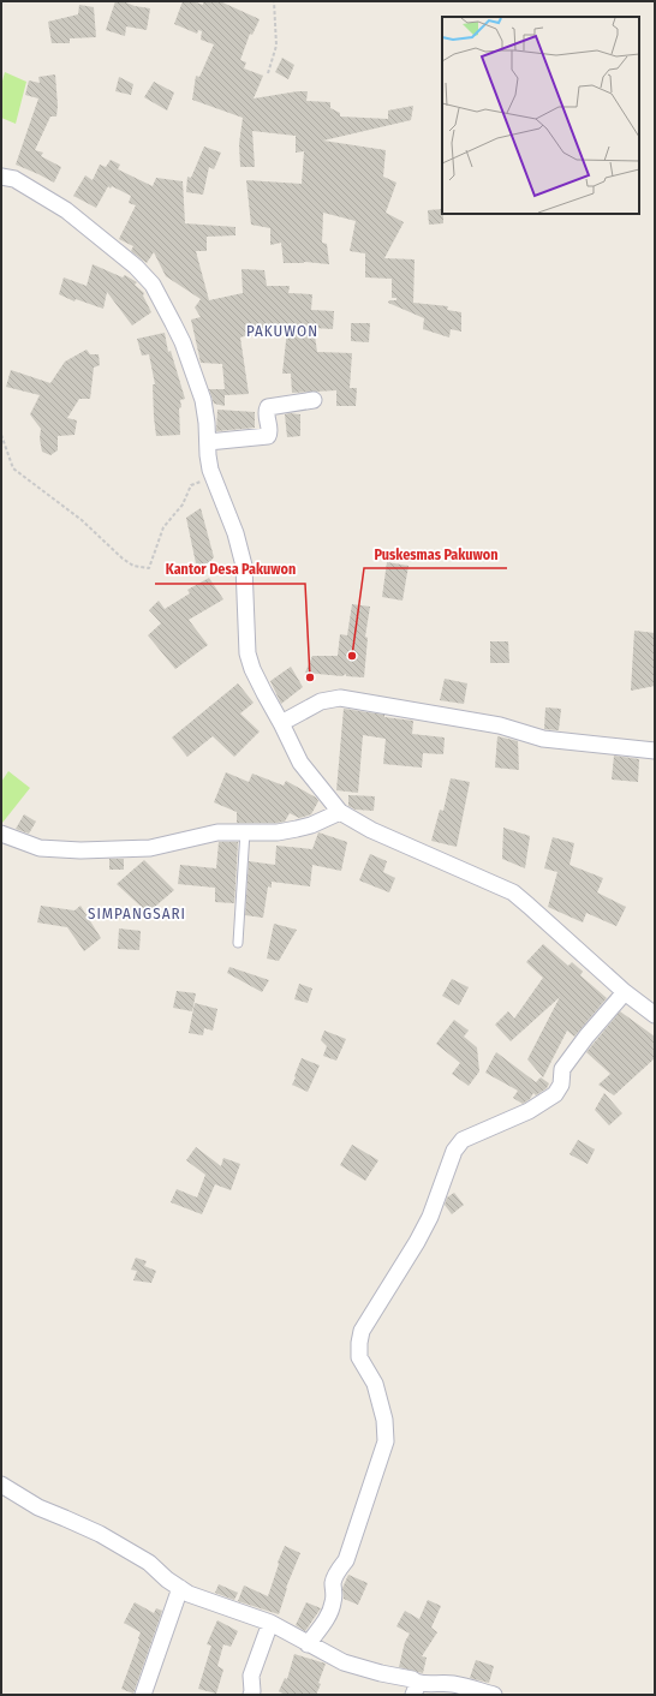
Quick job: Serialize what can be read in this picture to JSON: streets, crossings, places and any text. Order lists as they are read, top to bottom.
{
  "districts": ["PAKUWON", "SIMPANGSARI"],
  "places": ["Puskesmas Pakuwon", "Kantor Desa Pakuwon"]
}
